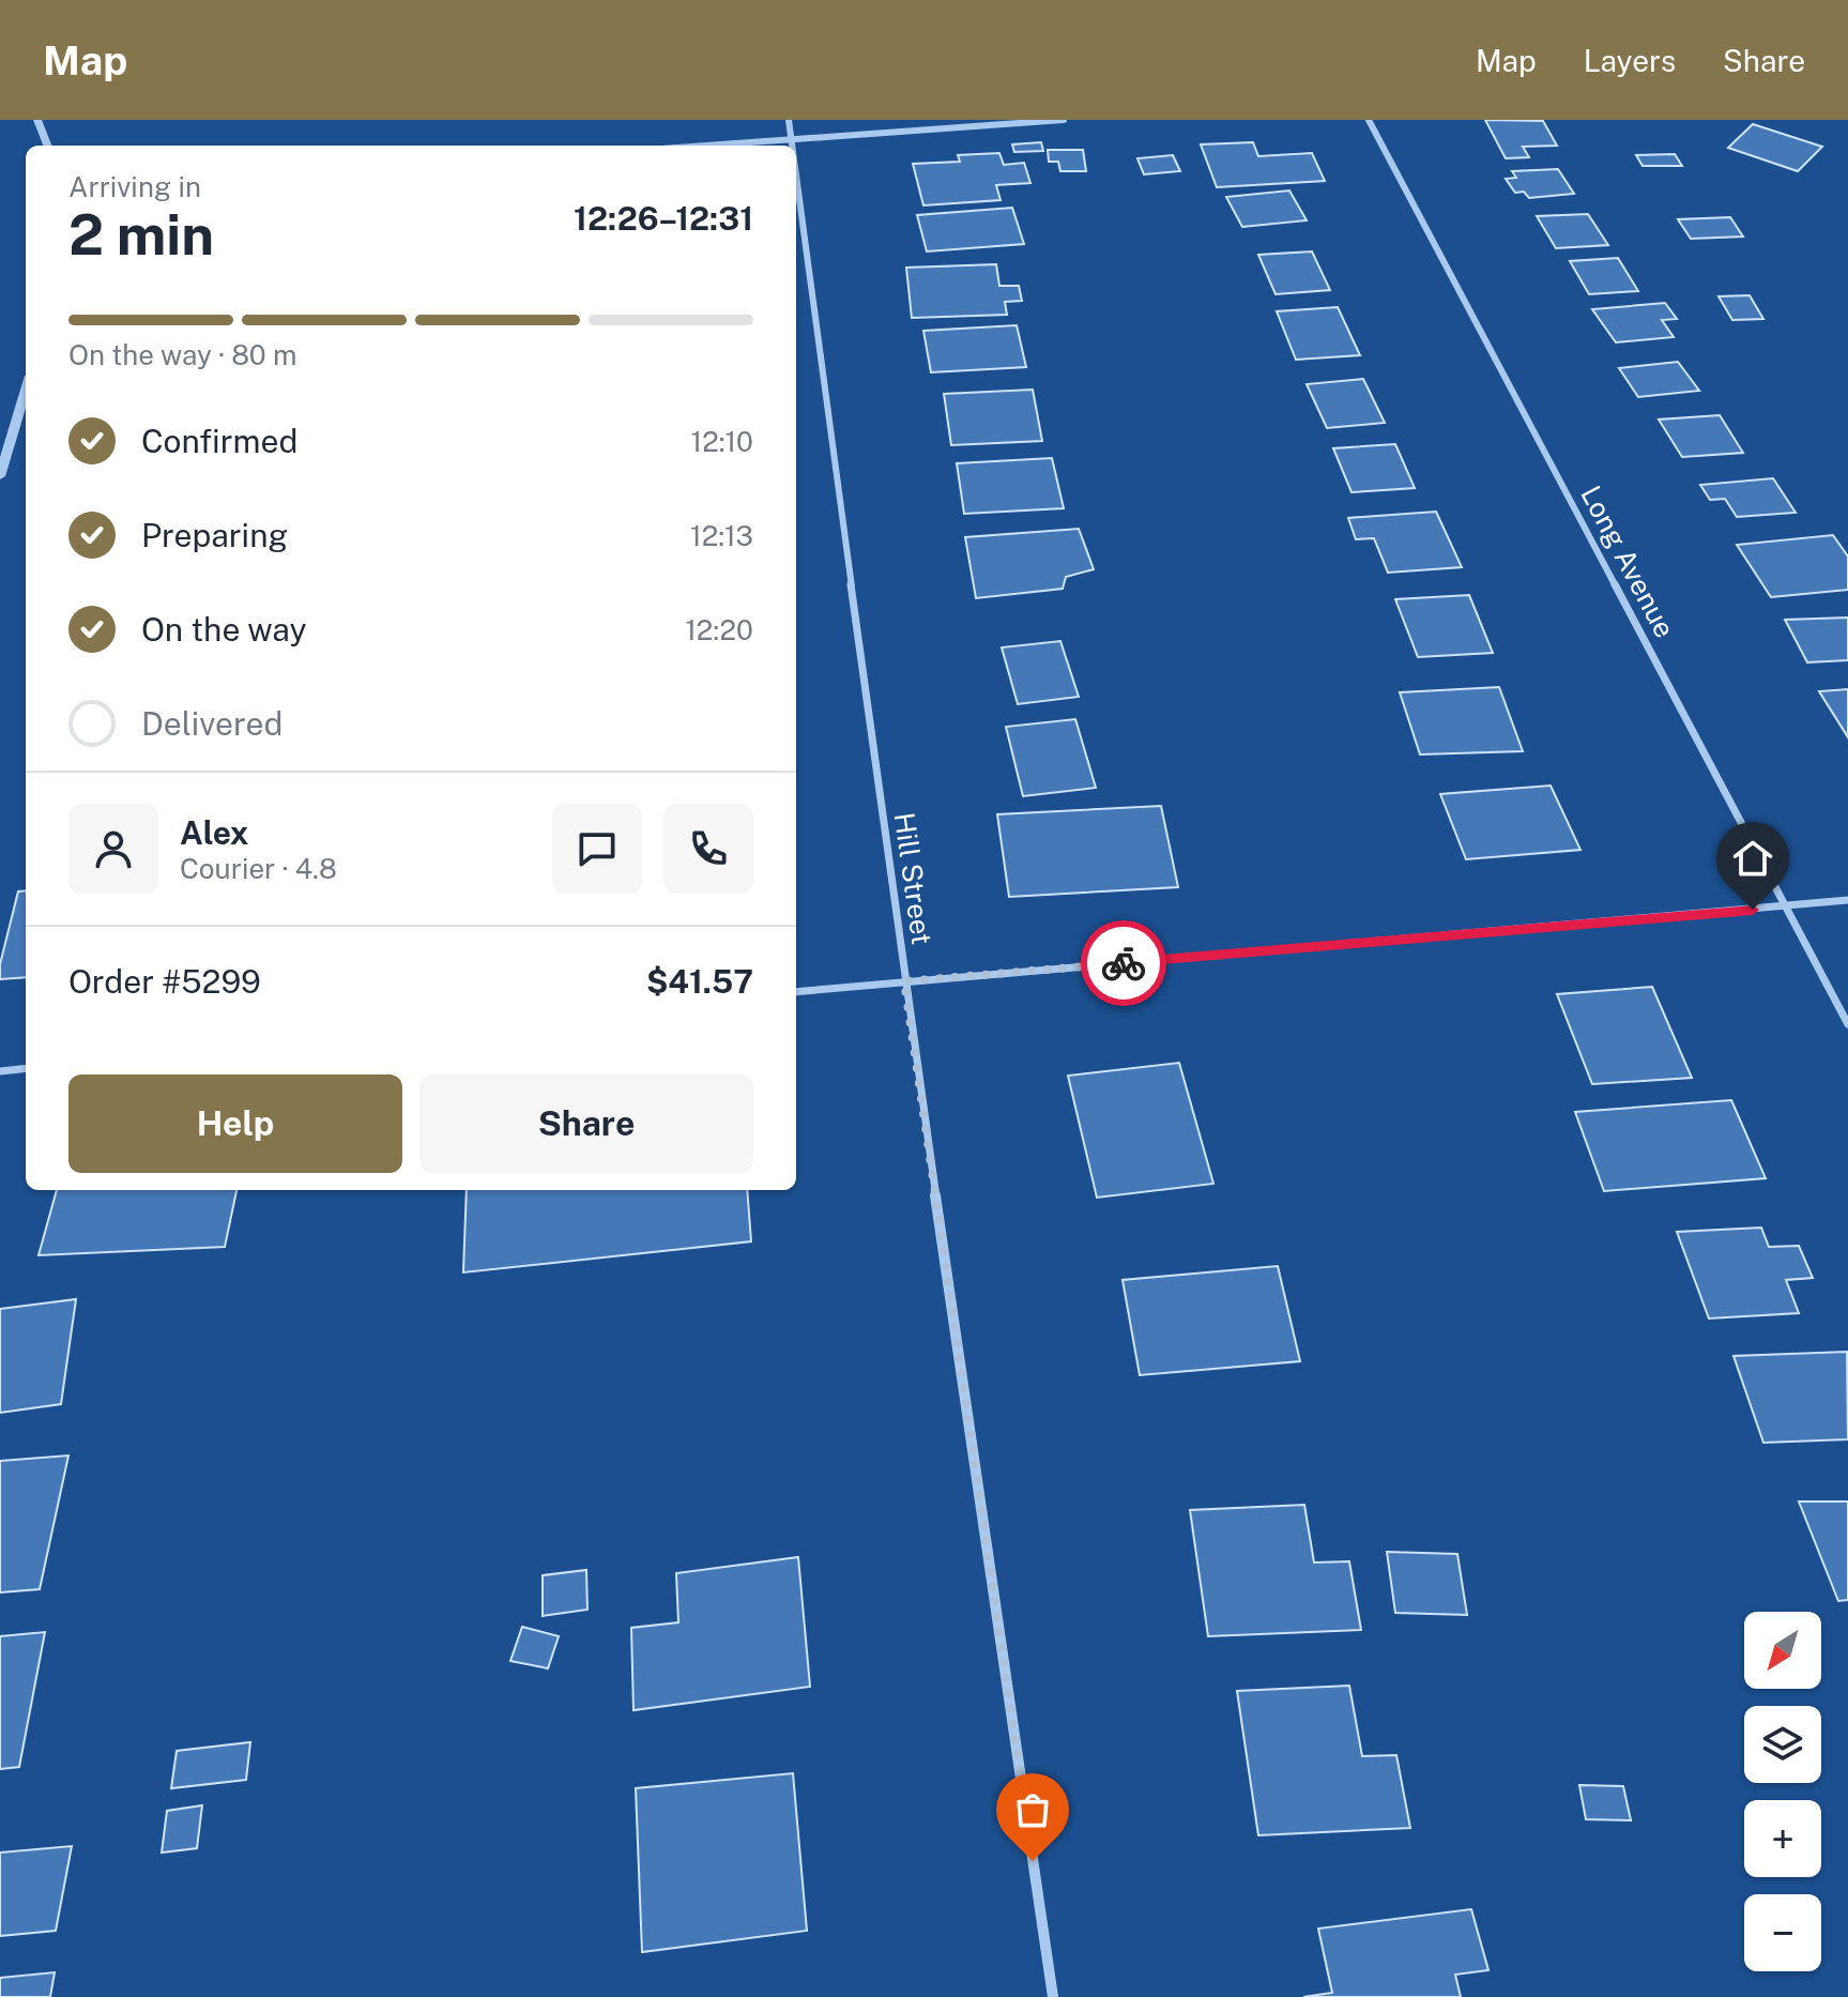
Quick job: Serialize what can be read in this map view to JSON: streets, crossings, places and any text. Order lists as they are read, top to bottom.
{
  "streets": {
    "street": ["Long Avenue", "Hill Street"]
  },
  "north": "bottom left",
  "page": {
    "header": "Map",
    "nav": ["Map", "Layers", "Share"],
    "heading": ["2 min", "Arriving in", "12:26–12:31"],
    "panel": [
      "Alex",
      "Courier · 4.8",
      "Order #5299",
      "$41.57"
    ],
    "bar": "On the way · 80 m",
    "list": [
      ["Confirmed", "12:10"],
      ["Preparing", "12:13"],
      ["On the way", "12:20"],
      "Delivered"
    ],
    "buttons": ["Help", "Share"],
    "map_buttons": ["+", "−"]
  }
}
